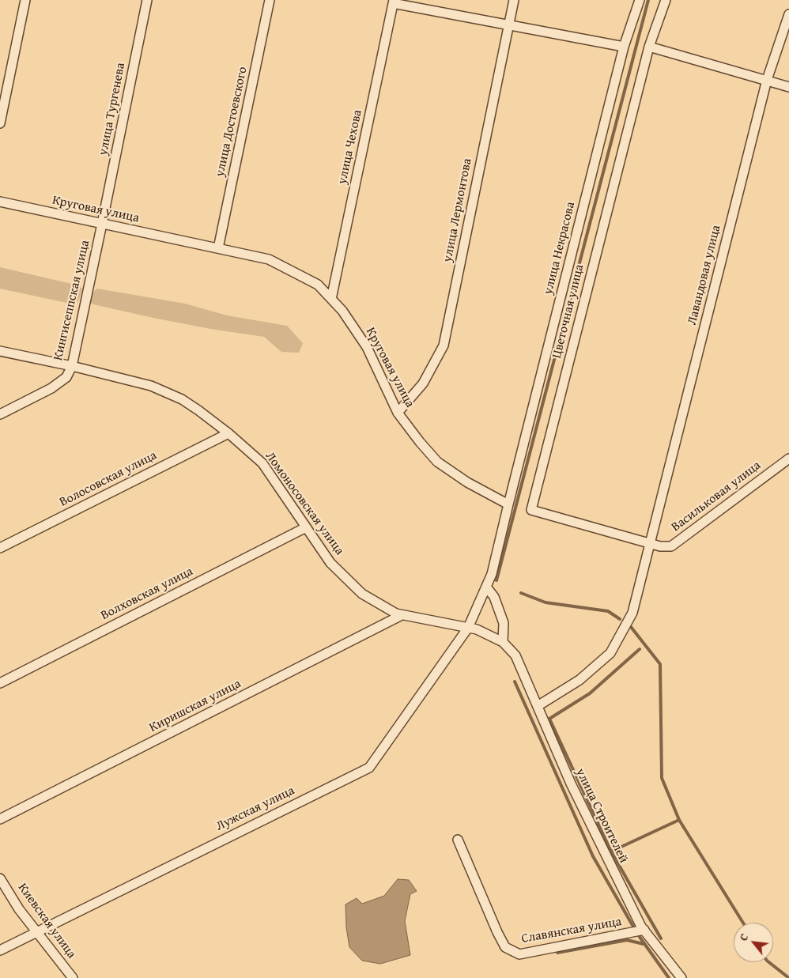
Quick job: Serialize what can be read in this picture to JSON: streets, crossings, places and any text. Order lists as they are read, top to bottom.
{
  "streets": {
    "street": [
      "улица Тургенева",
      "улица Достоевского",
      "улица Чехова",
      "Круговая улица",
      "улица Лермонтова",
      "улица Некрасова",
      "Лавандовая улица",
      "Кингисеппская улица",
      "Цветочная улица",
      "Волосовская улица",
      "Васильковая улица",
      "Ломоносовская улица",
      "Волховская улица",
      "Киришская улица",
      "Лужская улица",
      "улица Строителей",
      "Киевская улица",
      "Славянская улица"
    ]
  },
  "crossings": [
    ["улица Тургенева", "Круговая улица"],
    ["улица Тургенева", "Кингисеппская улица"],
    ["улица Достоевского", "Круговая улица"],
    ["улица Чехова", "Круговая улица"],
    ["Круговая улица", "улица Лермонтова"],
    ["Круговая улица", "улица Некрасова"],
    ["Круговая улица", "Кингисеппская улица"],
    ["Лавандовая улица", "Цветочная улица"],
    ["Лавандовая улица", "Васильковая улица"],
    ["Кингисеппская улица", "Ломоносовская улица"],
    ["Цветочная улица", "Васильковая улица"],
    ["Волосовская улица", "Ломоносовская улица"],
    ["Ломоносовская улица", "Волховская улица"],
    ["Ломоносовская улица", "Киришская улица"],
    ["Ломоносовская улица", "Лужская улица"],
    ["Ломоносовская улица", "улица Строителей"],
    ["Лужская улица", "Киевская улица"],
    ["улица Строителей", "Славянская улица"]
  ],
  "north": "top left"
}
